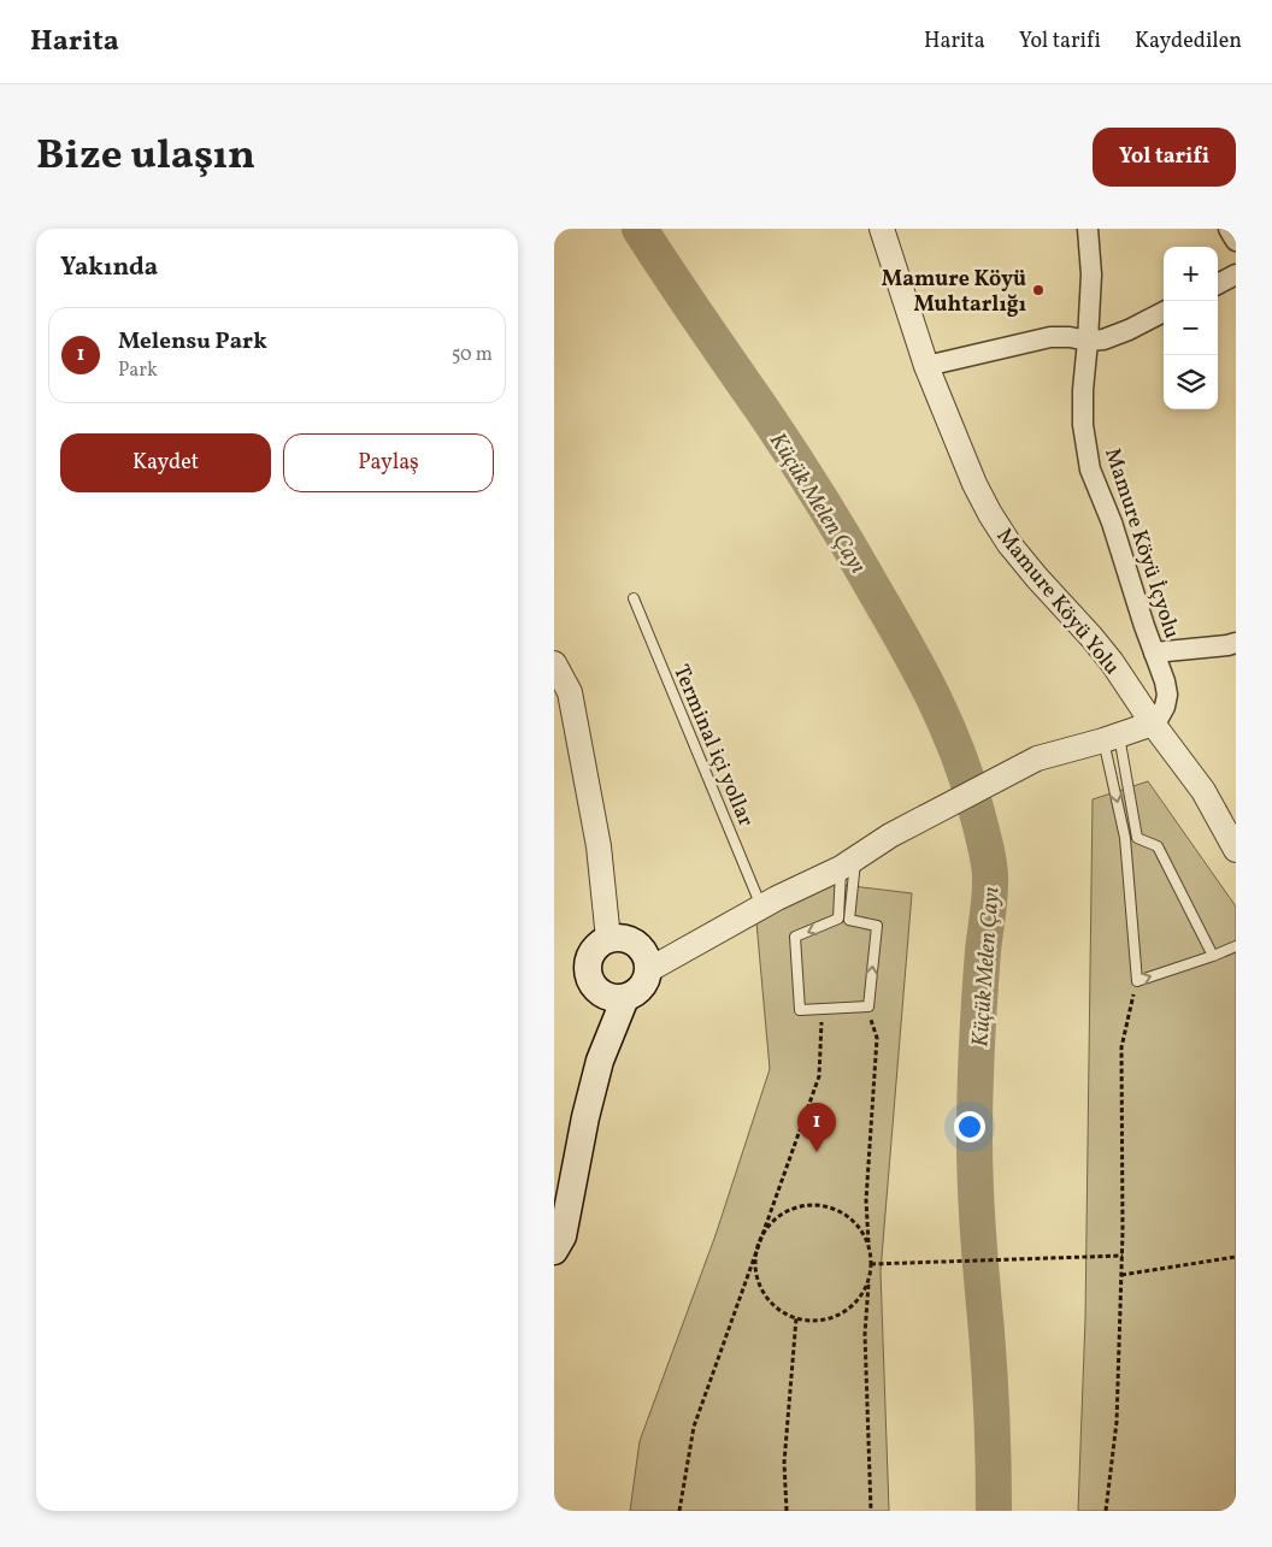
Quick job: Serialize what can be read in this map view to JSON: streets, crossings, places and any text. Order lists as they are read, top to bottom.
{
  "streets": {
    "street": ["Mamure Köyü İçyolu", "Mamure Köyü Yolu"],
    "lane": ["Terminal içi yollar"]
  },
  "crossings": [
    ["Mamure Köyü İçyolu", "Mamure Köyü Yolu"]
  ],
  "water": ["Küçük Melen Çayı"],
  "places": ["Mamure Köyü Muhtarlığı"],
  "page": {
    "header": "Harita",
    "nav": ["Harita", "Yol tarifi", "Kaydedilen"],
    "title": "Bize ulaşın",
    "buttons": [
      "Yol tarifi",
      ["Kaydet", "Paylaş"]
    ],
    "heading": "Yakında",
    "map_buttons": ["+", "−"],
    "list": [
      {
        "mark": "1",
        "name": "Melensu Park",
        "note": "Park",
        "value": "50 m"
      }
    ],
    "pins": "1"
  }
}
